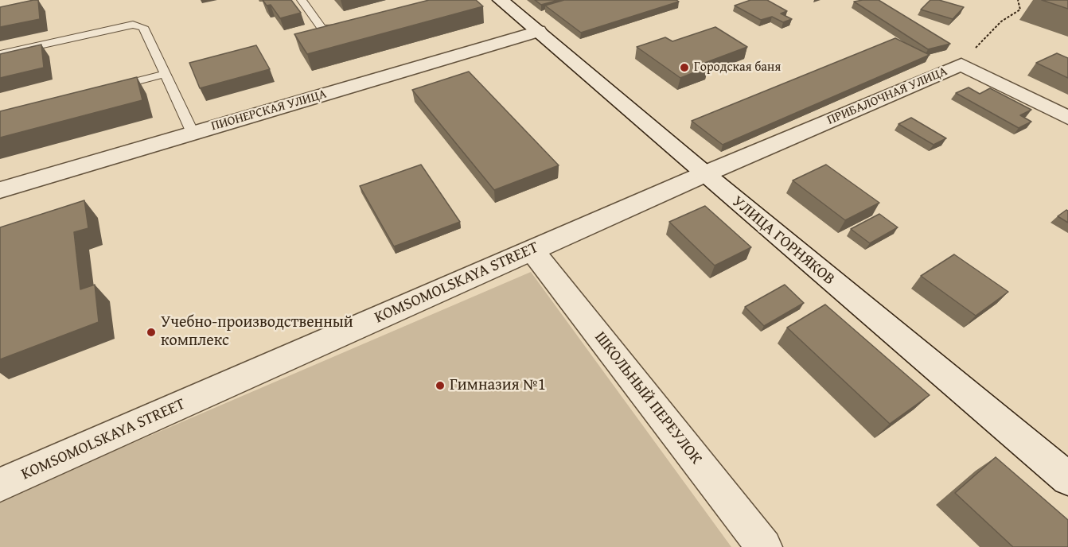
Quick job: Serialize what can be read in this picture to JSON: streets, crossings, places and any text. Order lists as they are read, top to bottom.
{
  "streets": {
    "street": [
      "ПРИБАЛОЧНАЯ УЛИЦА",
      "ПИОНЕРСКАЯ УЛИЦА",
      "УЛИЦА ГОРНЯКОВ",
      "KOMSOMOLSKAYA STREET",
      "ШКОЛЬНЫЙ ПЕРЕУЛОК"
    ]
  },
  "crossings": [
    ["ПРИБАЛОЧНАЯ УЛИЦА", "УЛИЦА ГОРНЯКОВ"],
    ["ПРИБАЛОЧНАЯ УЛИЦА", "KOMSOMOLSKAYA STREET"],
    ["ПИОНЕРСКАЯ УЛИЦА", "УЛИЦА ГОРНЯКОВ"],
    ["УЛИЦА ГОРНЯКОВ", "KOMSOMOLSKAYA STREET"],
    ["KOMSOMOLSKAYA STREET", "ШКОЛЬНЫЙ ПЕРЕУЛОК"]
  ],
  "places": ["Городская баня", "Учебно-производственный комплекс", "Гимназия №1"]
}
